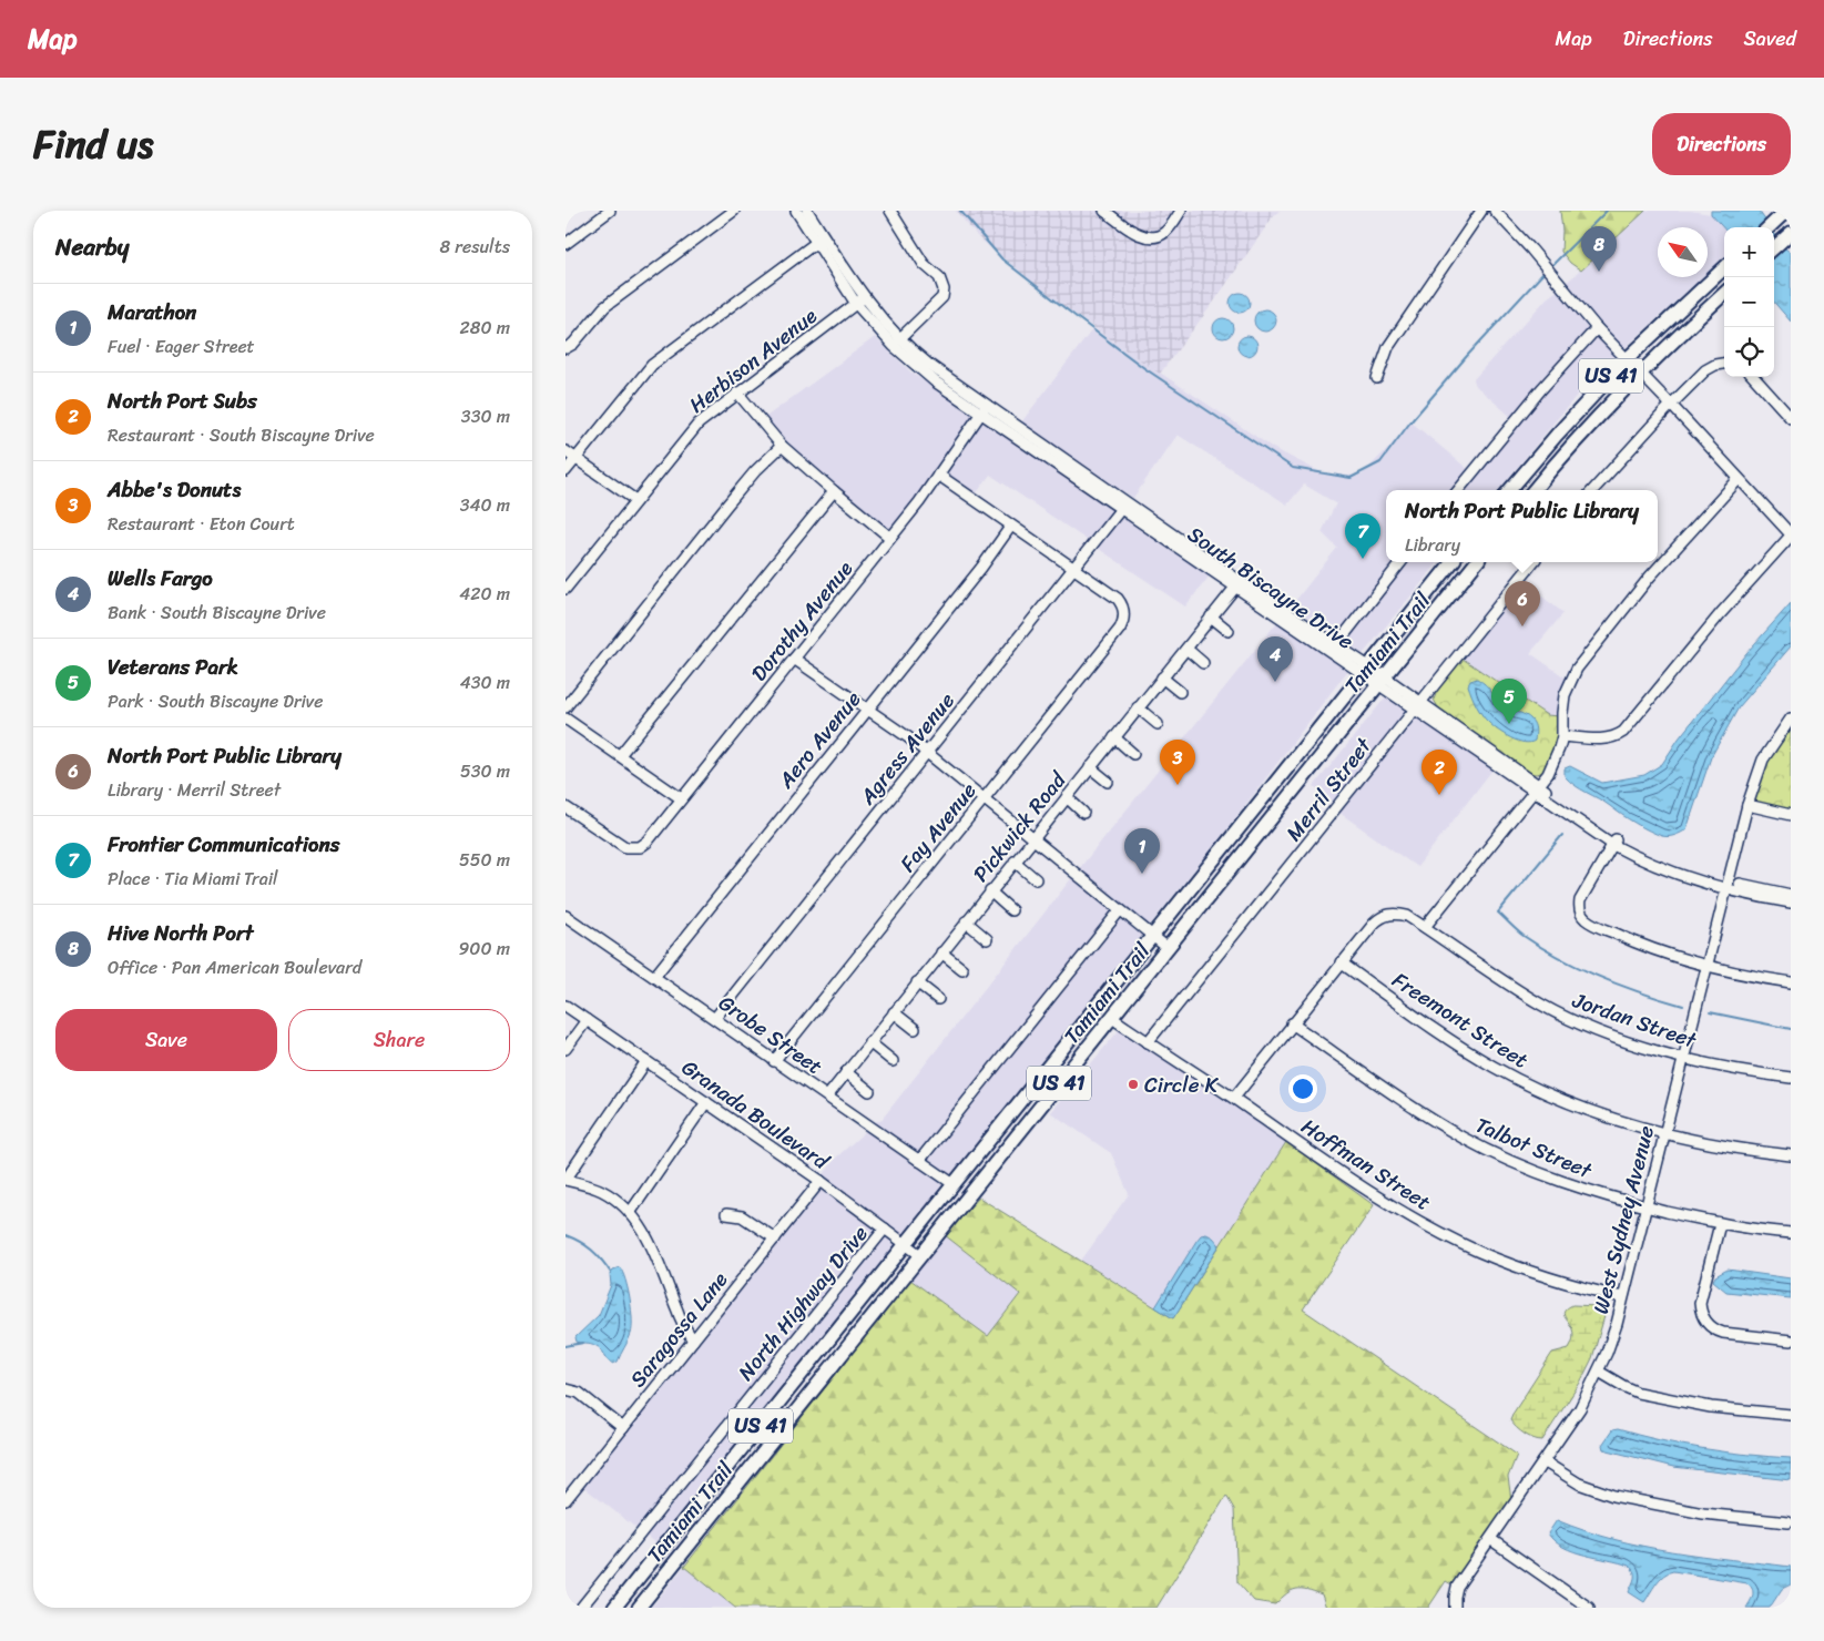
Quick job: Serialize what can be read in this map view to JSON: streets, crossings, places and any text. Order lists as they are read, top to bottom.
{
  "streets": {
    "main road": ["US 41", "Tamiami Trail"],
    "street": [
      "Herbison Avenue",
      "South Biscayne Drive",
      "Dorothy Avenue",
      "Aero Avenue",
      "Agress Avenue",
      "Merril Street",
      "Fay Avenue",
      "Pickwick Road",
      "Freemont Street",
      "Jordan Street",
      "Grobe Street",
      "Granada Boulevard",
      "Talbot Street",
      "Hoffman Street",
      "West Sydney Avenue",
      "North Highway Drive",
      "Saragossa Lane"
    ]
  },
  "crossings": [
    ["Herbison Avenue", "South Biscayne Drive"],
    ["South Biscayne Drive", "Dorothy Avenue"],
    ["South Biscayne Drive", "Tamiami Trail"],
    ["South Biscayne Drive", "Agress Avenue"],
    ["South Biscayne Drive", "Merril Street"],
    ["South Biscayne Drive", "Pickwick Road"],
    ["South Biscayne Drive", "West Sydney Avenue"],
    ["Tamiami Trail", "Grobe Street"],
    ["Tamiami Trail", "Granada Boulevard"],
    ["Tamiami Trail", "Hoffman Street"],
    ["Aero Avenue", "Grobe Street"],
    ["Agress Avenue", "Fay Avenue"],
    ["Agress Avenue", "Grobe Street"],
    ["Merril Street", "Hoffman Street"],
    ["Fay Avenue", "Grobe Street"],
    ["Pickwick Road", "Grobe Street"],
    ["Freemont Street", "Jordan Street"],
    ["Freemont Street", "West Sydney Avenue"],
    ["Jordan Street", "West Sydney Avenue"],
    ["Granada Boulevard", "North Highway Drive"],
    ["Granada Boulevard", "Saragossa Lane"],
    ["Talbot Street", "West Sydney Avenue"],
    ["Hoffman Street", "West Sydney Avenue"]
  ],
  "places": ["Circle K"],
  "north": "top left",
  "page": {
    "header": "Map",
    "nav": ["Map", "Directions", "Saved"],
    "title": "Find us",
    "buttons": [
      "Directions",
      ["Save", "Share"]
    ],
    "heading": ["Nearby", "8 results"],
    "pins": [
      "8",
      "7",
      "6",
      "4",
      "5",
      "3",
      "2",
      "1"
    ],
    "map_buttons": ["+", "−"],
    "list": [
      {
        "mark": "1",
        "name": "Marathon",
        "note": "Fuel · Eager Street",
        "value": "280 m"
      },
      {
        "mark": "2",
        "name": "North Port Subs",
        "note": "Restaurant · South Biscayne Drive",
        "value": "330 m"
      },
      {
        "mark": "3",
        "name": "Abbe's Donuts",
        "note": "Restaurant · Eton Court",
        "value": "340 m"
      },
      {
        "mark": "4",
        "name": "Wells Fargo",
        "note": "Bank · South Biscayne Drive",
        "value": "420 m"
      },
      {
        "mark": "5",
        "name": "Veterans Park",
        "note": "Park · South Biscayne Drive",
        "value": "430 m"
      },
      {
        "mark": "6",
        "name": "North Port Public Library",
        "note": "Library · Merril Street",
        "value": "530 m"
      },
      {
        "mark": "7",
        "name": "Frontier Communications",
        "note": "Place · Tia Miami Trail",
        "value": "550 m"
      },
      {
        "mark": "8",
        "name": "Hive North Port",
        "note": "Office · Pan American Boulevard",
        "value": "900 m"
      }
    ],
    "popup": ["North Port Public Library", "Library"]
  }
}
